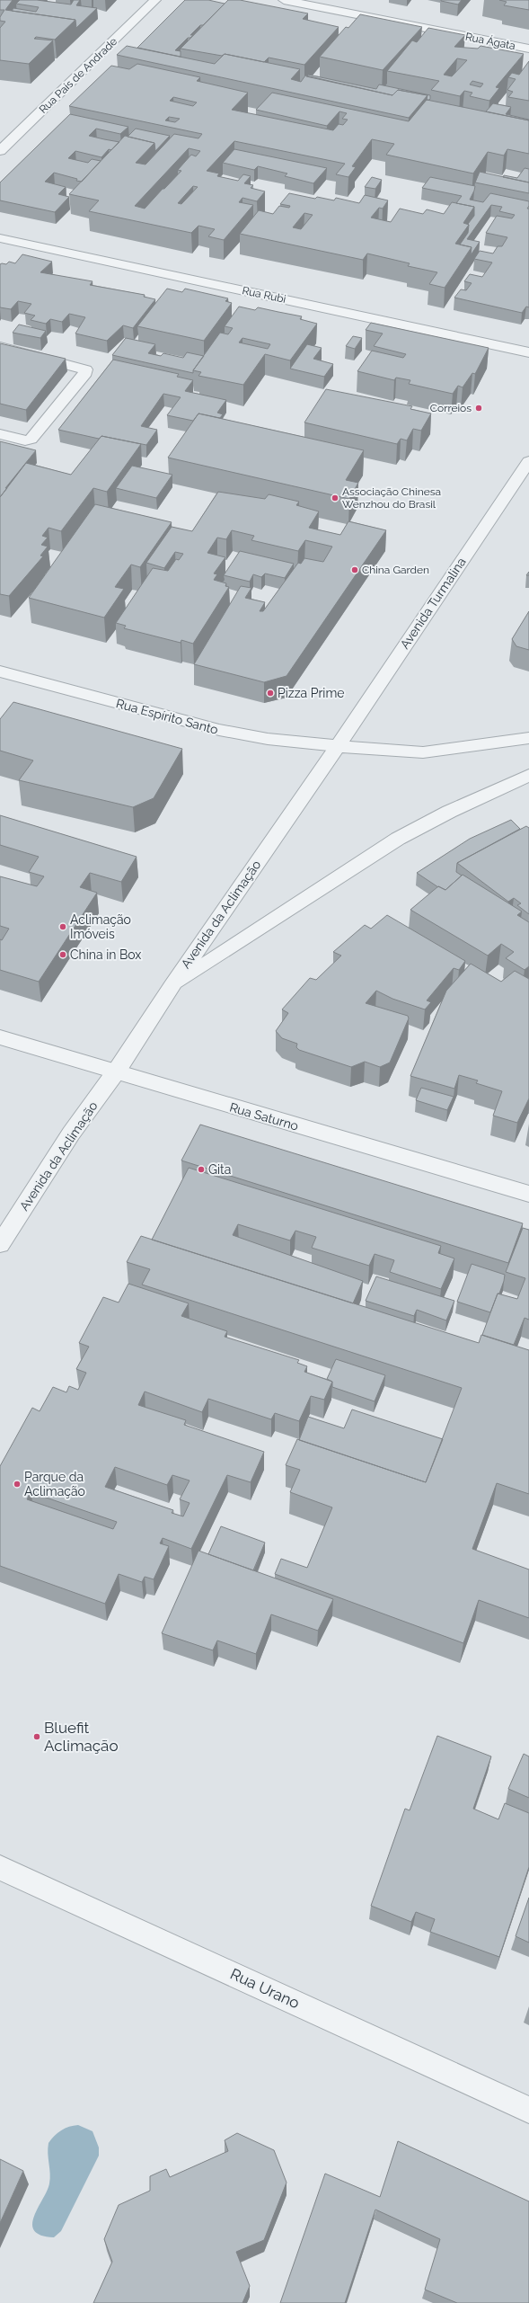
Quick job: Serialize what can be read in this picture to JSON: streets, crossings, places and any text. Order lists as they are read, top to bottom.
{
  "streets": {
    "street": [
      "Rua Ágata",
      "Rua Pais de Andrade",
      "Rua Rubi",
      "Avenida Turmalina",
      "Rua Espírito Santo",
      "Avenida da Aclimação",
      "Rua Saturno",
      "Rua Urano"
    ]
  },
  "crossings": [
    ["Avenida Turmalina", "Rua Espírito Santo"],
    ["Avenida Turmalina", "Avenida da Aclimação"],
    ["Rua Espírito Santo", "Avenida da Aclimação"],
    ["Avenida da Aclimação", "Rua Saturno"]
  ],
  "places": [
    "Correios",
    "Associação Chinesa Wenzhou do Brasil",
    "China Garden",
    "Pizza Prime",
    "Aclimação Imóveis",
    "China in Box",
    "Gita",
    "Parque da Aclimação",
    "Bluefit Aclimação"
  ]
}
